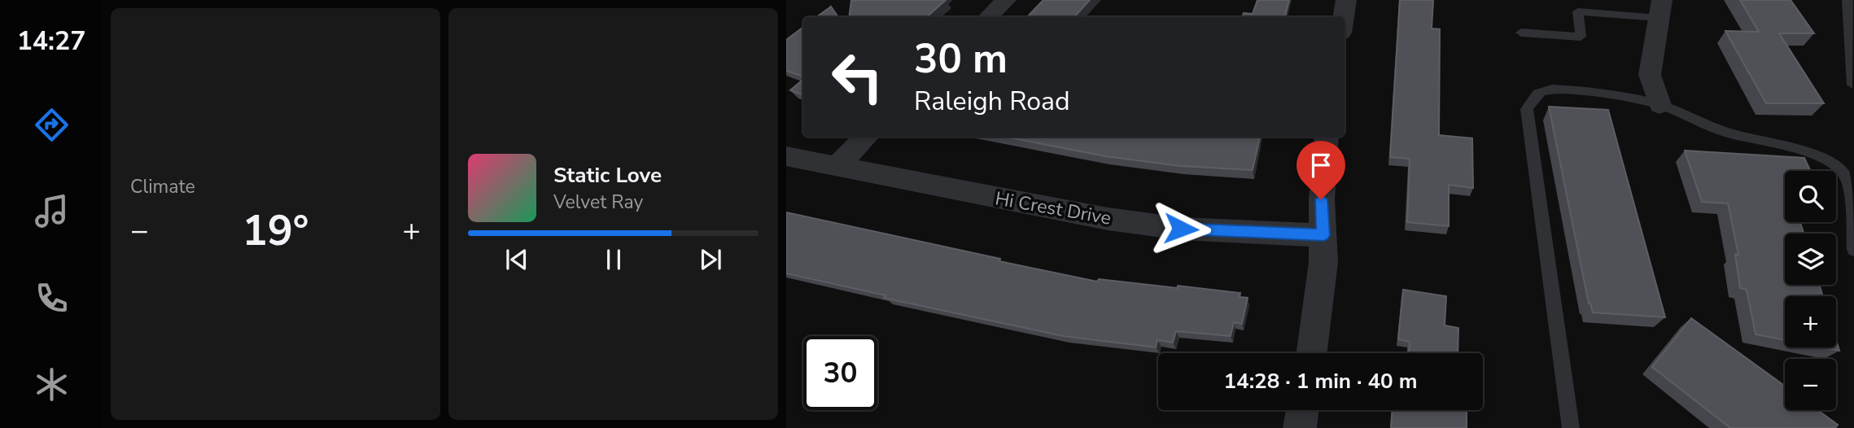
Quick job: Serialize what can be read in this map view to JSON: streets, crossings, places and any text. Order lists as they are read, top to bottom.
{
  "streets": {
    "street": ["Hi Crest Drive"]
  },
  "page": {
    "tabs": "14:27",
    "tile": "Climate",
    "turn": ["30 m", "Raleigh Road"],
    "song": ["Static Love", "Velvet Ray"],
    "map_buttons": ["+", "−"],
    "heat": ["−", "19°", "+"],
    "limit": "30",
    "trip": "14:28 · 1 min · 40 m"
  }
}
